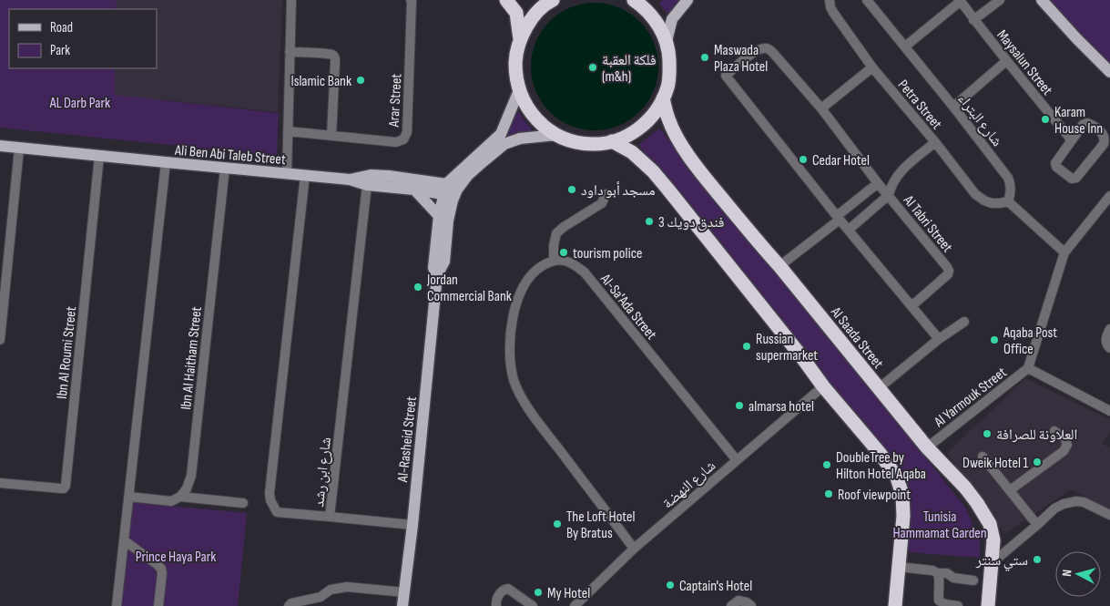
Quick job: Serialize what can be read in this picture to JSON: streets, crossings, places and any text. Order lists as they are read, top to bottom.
{
  "streets": {
    "highway": ["Al Saada Street"],
    "main road": ["Ali Ben Abi Taleb Street", "Al-Rasheid Street"],
    "street": [
      "Maysalun Street",
      "Arar Street",
      "Petra Street",
      "شارع البتراء",
      "Al Tabri Street",
      "Al-Sa'Ada Street",
      "Ibn Al Roumi Street",
      "Ibn Al Haitham Street",
      "Al Yarmouk Street",
      "شارع ابن رشد",
      "شارع النهضة"
    ]
  },
  "crossings": [
    ["Petra Street", "شارع البتراء"],
    ["Petra Street", "Al Tabri Street"],
    ["Ali Ben Abi Taleb Street", "Ibn Al Roumi Street"],
    ["Ali Ben Abi Taleb Street", "Ibn Al Haitham Street"],
    ["Ali Ben Abi Taleb Street", "Al-Rasheid Street"],
    ["Ali Ben Abi Taleb Street", "شارع ابن رشد"],
    ["Al-Sa'Ada Street", "شارع النهضة"],
    ["Al Saada Street", "Al Yarmouk Street"]
  ],
  "parks": ["AL Darb Park", "Tunisia Hammamat Garden", "Prince Haya Park"],
  "places": [
    "Maswada Plaza Hotel",
    "فلكة العقبة (m&h)",
    "Islamic Bank",
    "Karam House Inn",
    "Cedar Hotel",
    "مسجد أبو داود",
    "فندق دويك 3",
    "tourism police",
    "Jordan Commercial Bank",
    "Aqaba Post Office",
    "Russian supermarket",
    "almarsa hotel",
    "العلاونة للصرافة",
    "Dweik Hotel 1",
    "DoubleTree by Hilton Hotel Aqaba",
    "Roof viewpoint",
    "The Loft Hotel By Bratus",
    "ستي سنتر",
    "Captain's Hotel",
    "My Hotel"
  ],
  "legend": ["Road", "Park"],
  "north": "left"
}
